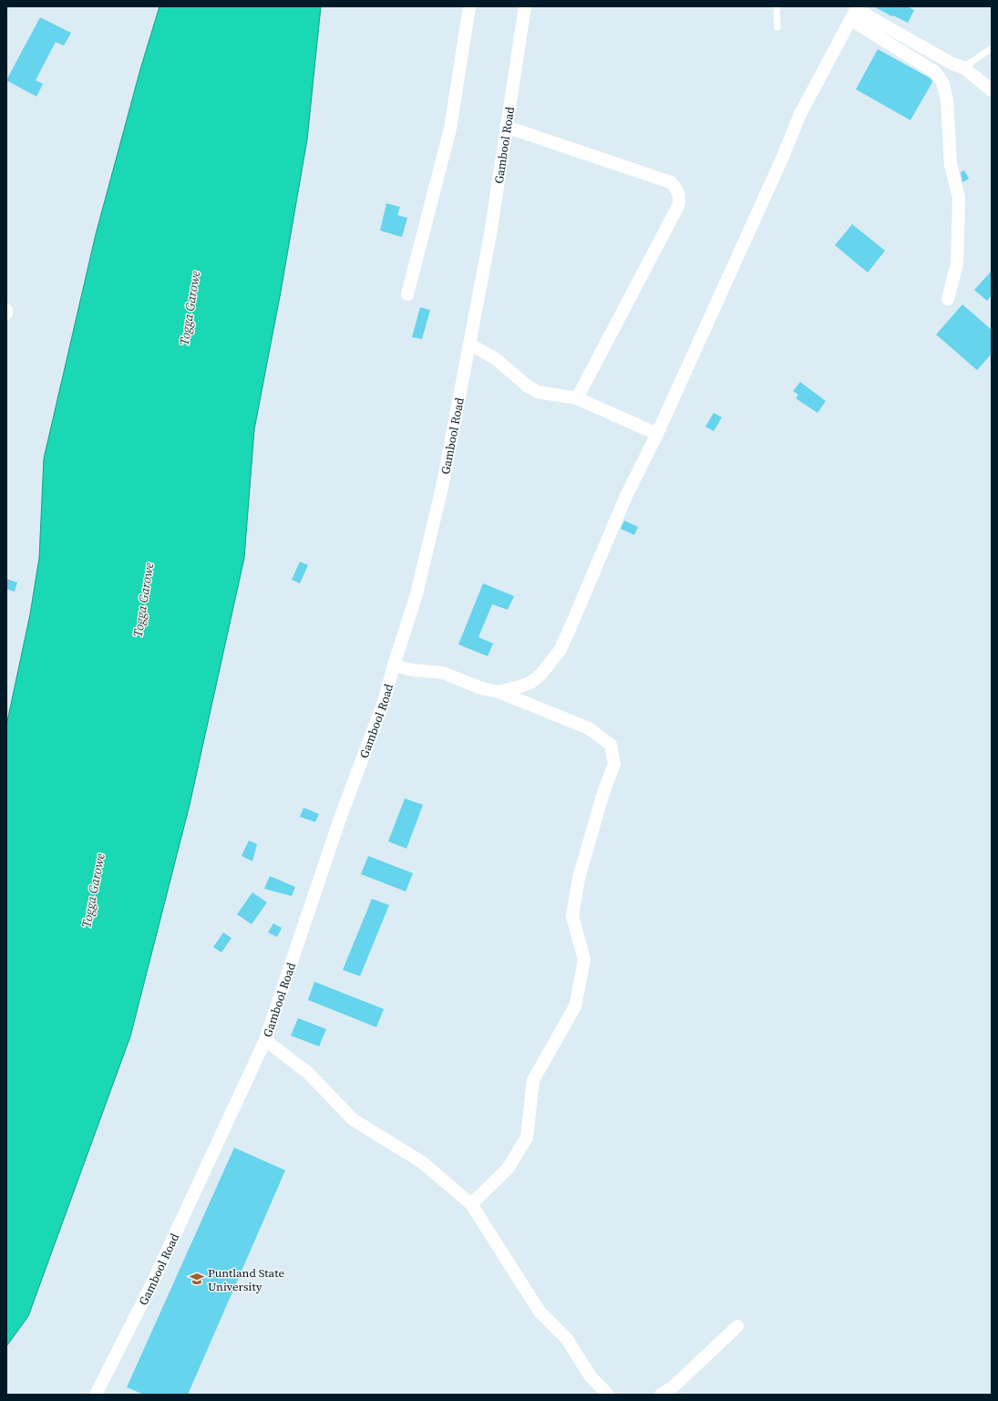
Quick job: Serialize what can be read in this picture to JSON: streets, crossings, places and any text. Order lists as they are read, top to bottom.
{
  "streets": {
    "street": ["Gambool Road"]
  },
  "water": ["Togga Garowe"],
  "places": {
    "school or university": ["Puntland State University"]
  }
}
